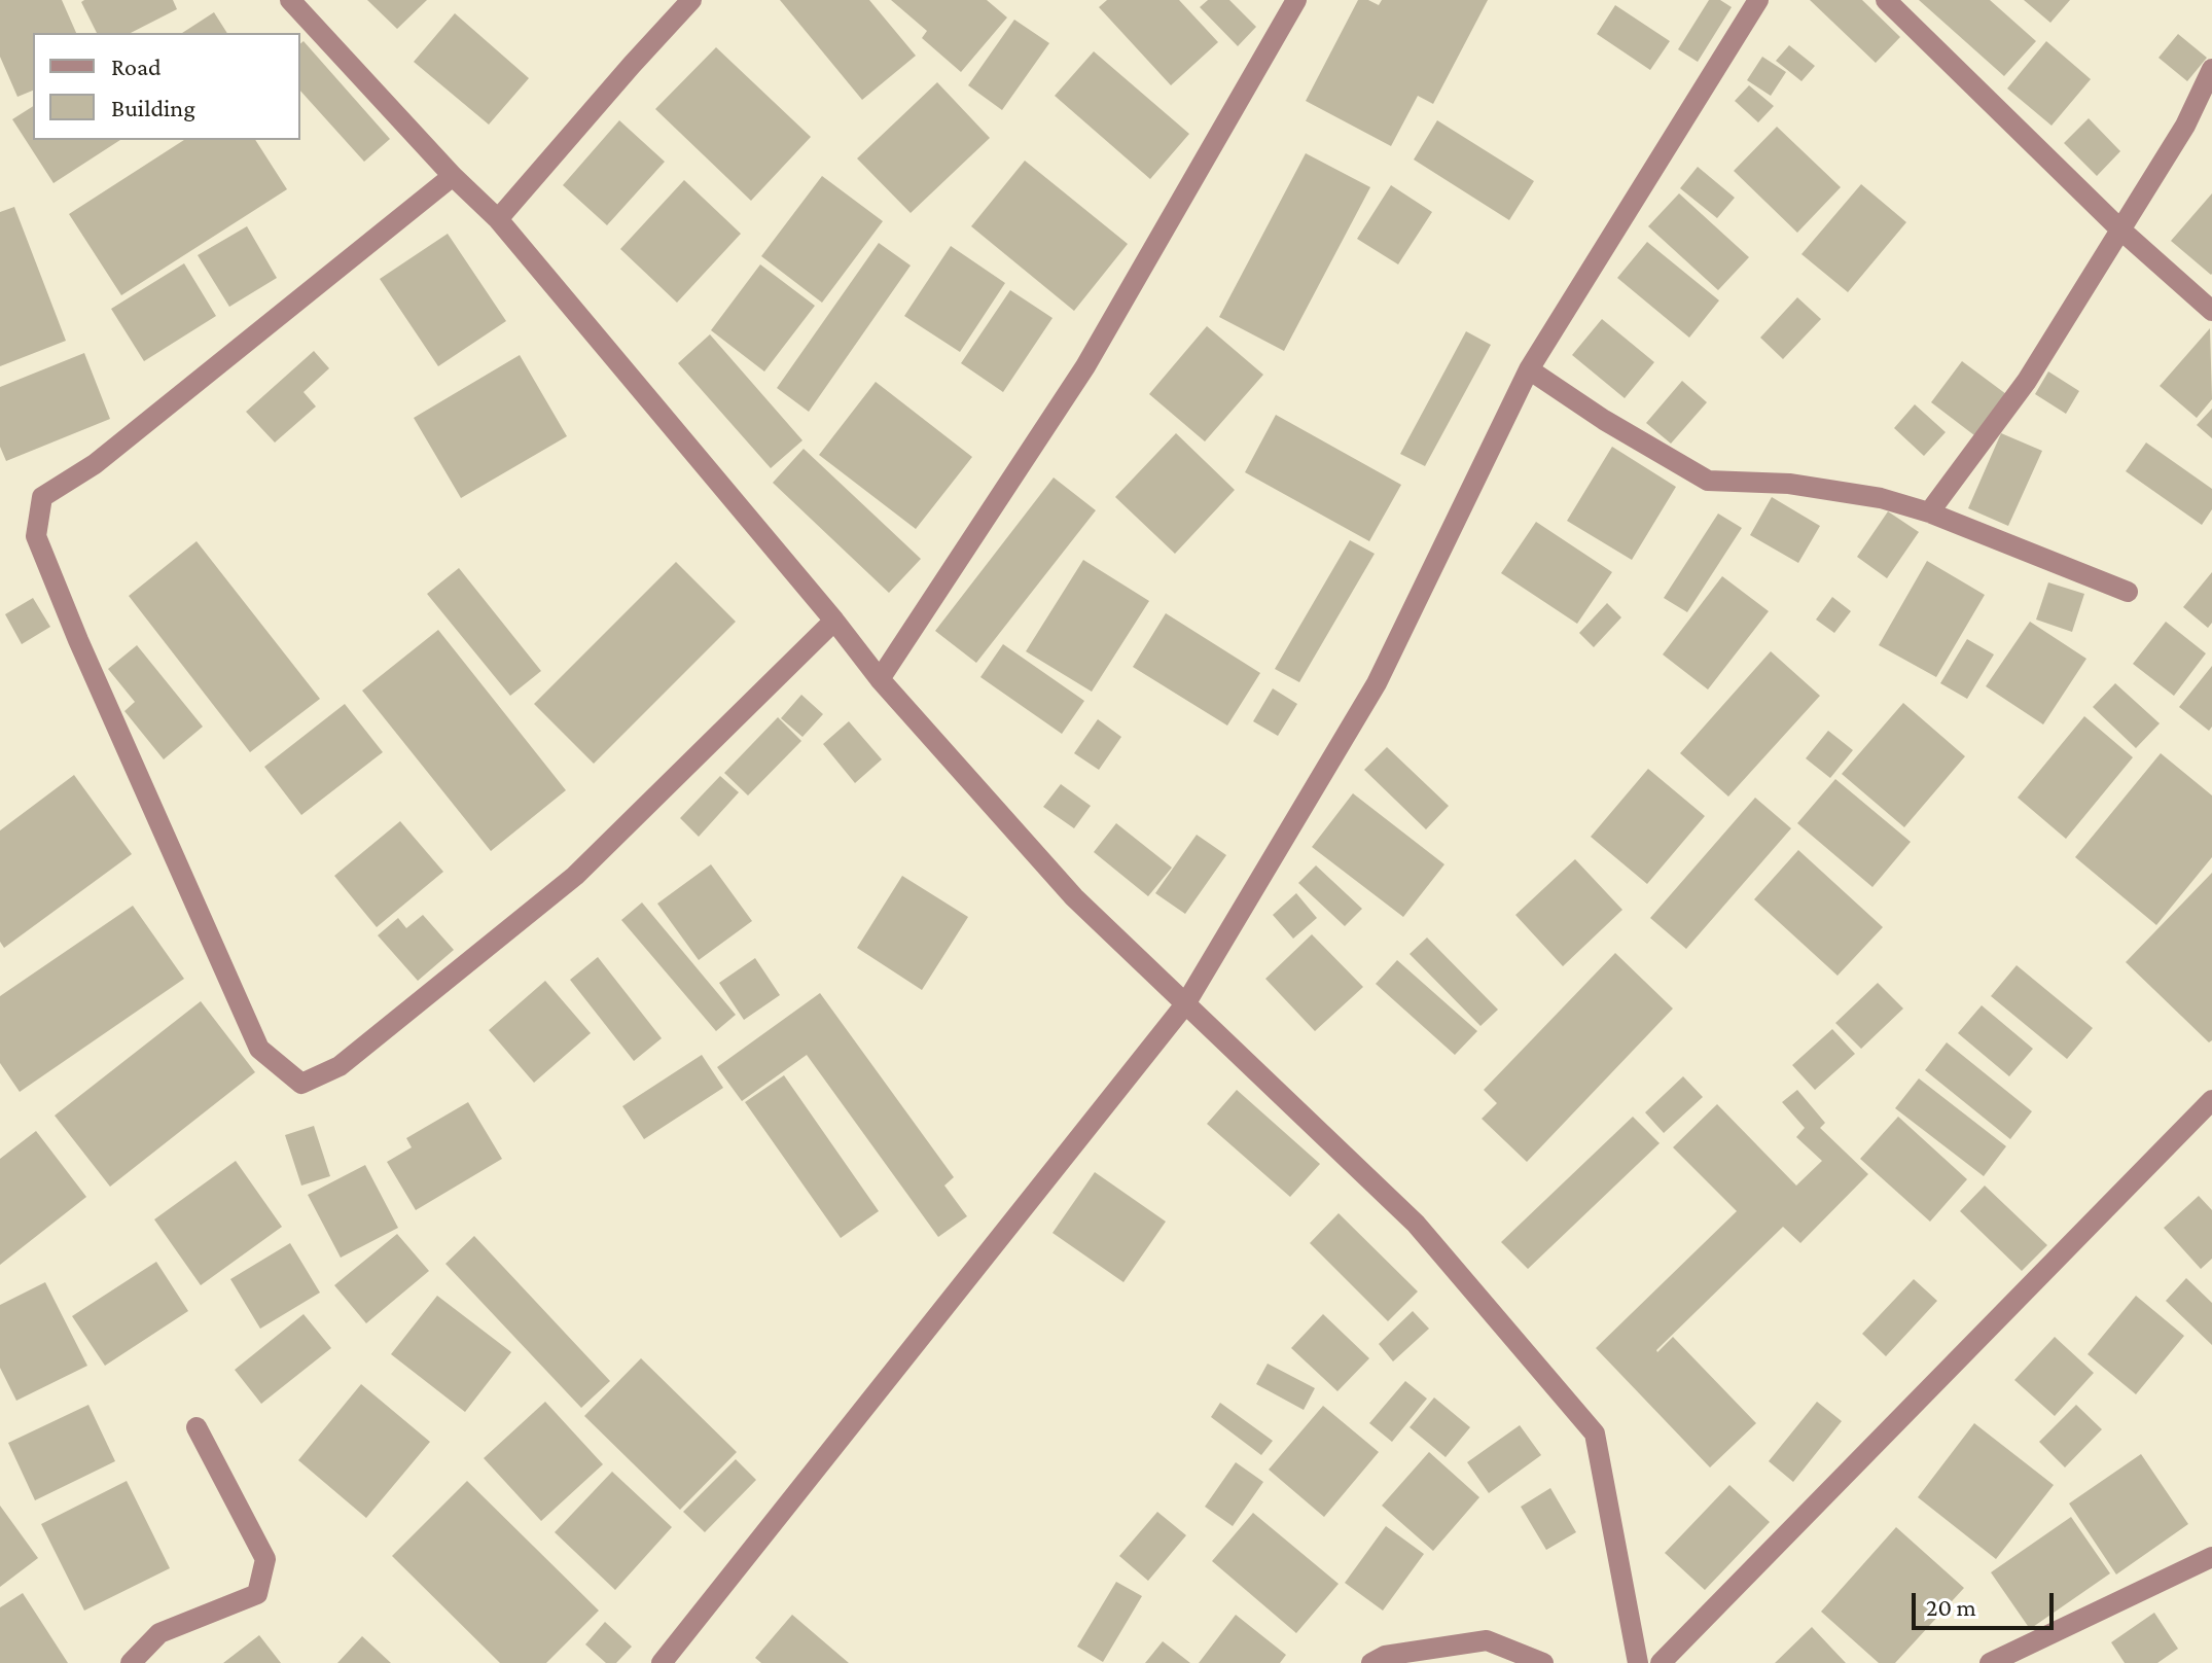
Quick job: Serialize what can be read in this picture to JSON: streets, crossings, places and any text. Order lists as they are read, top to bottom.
{
  "legend": ["Road", "Building"],
  "scale_bar": "20 m"
}
